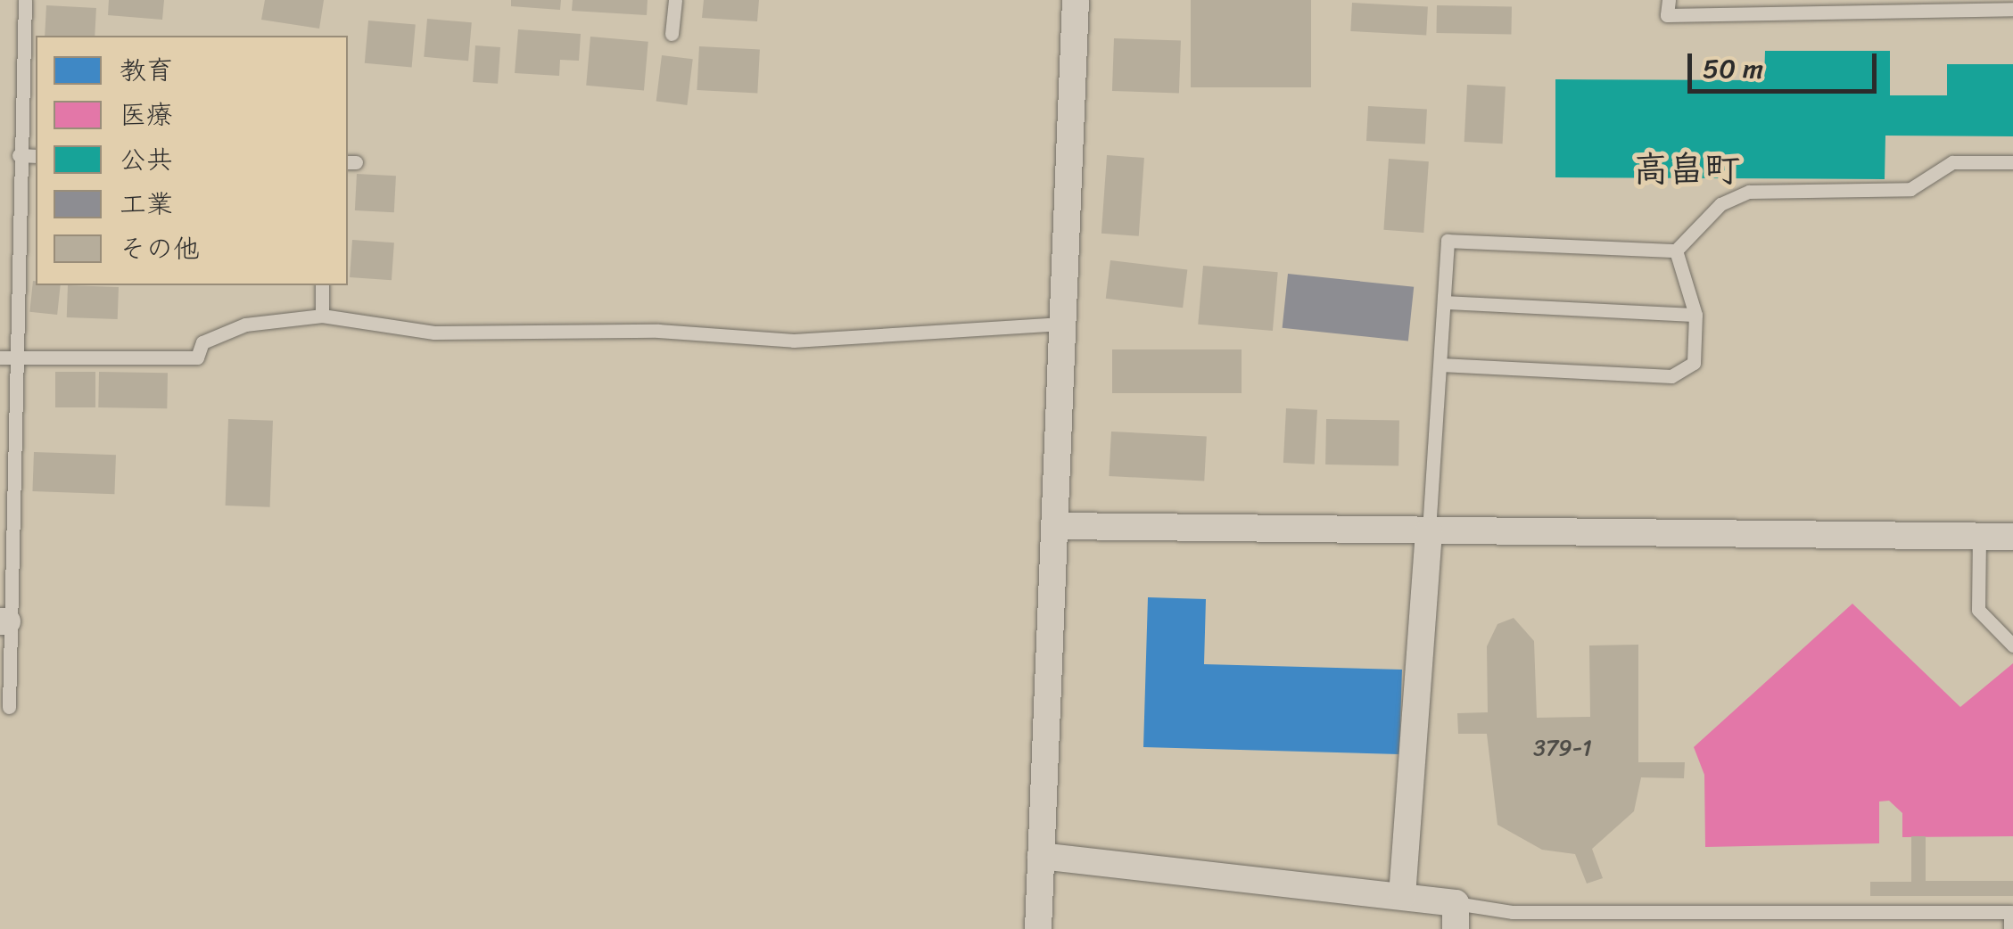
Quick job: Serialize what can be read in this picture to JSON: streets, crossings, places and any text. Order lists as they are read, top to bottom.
{
  "districts": ["高畠町"],
  "house_numbers": ["379-1"],
  "legend": [
    "教育",
    "医療",
    "公共",
    "工業",
    "その他"
  ],
  "scale_bar": "50 m"
}
